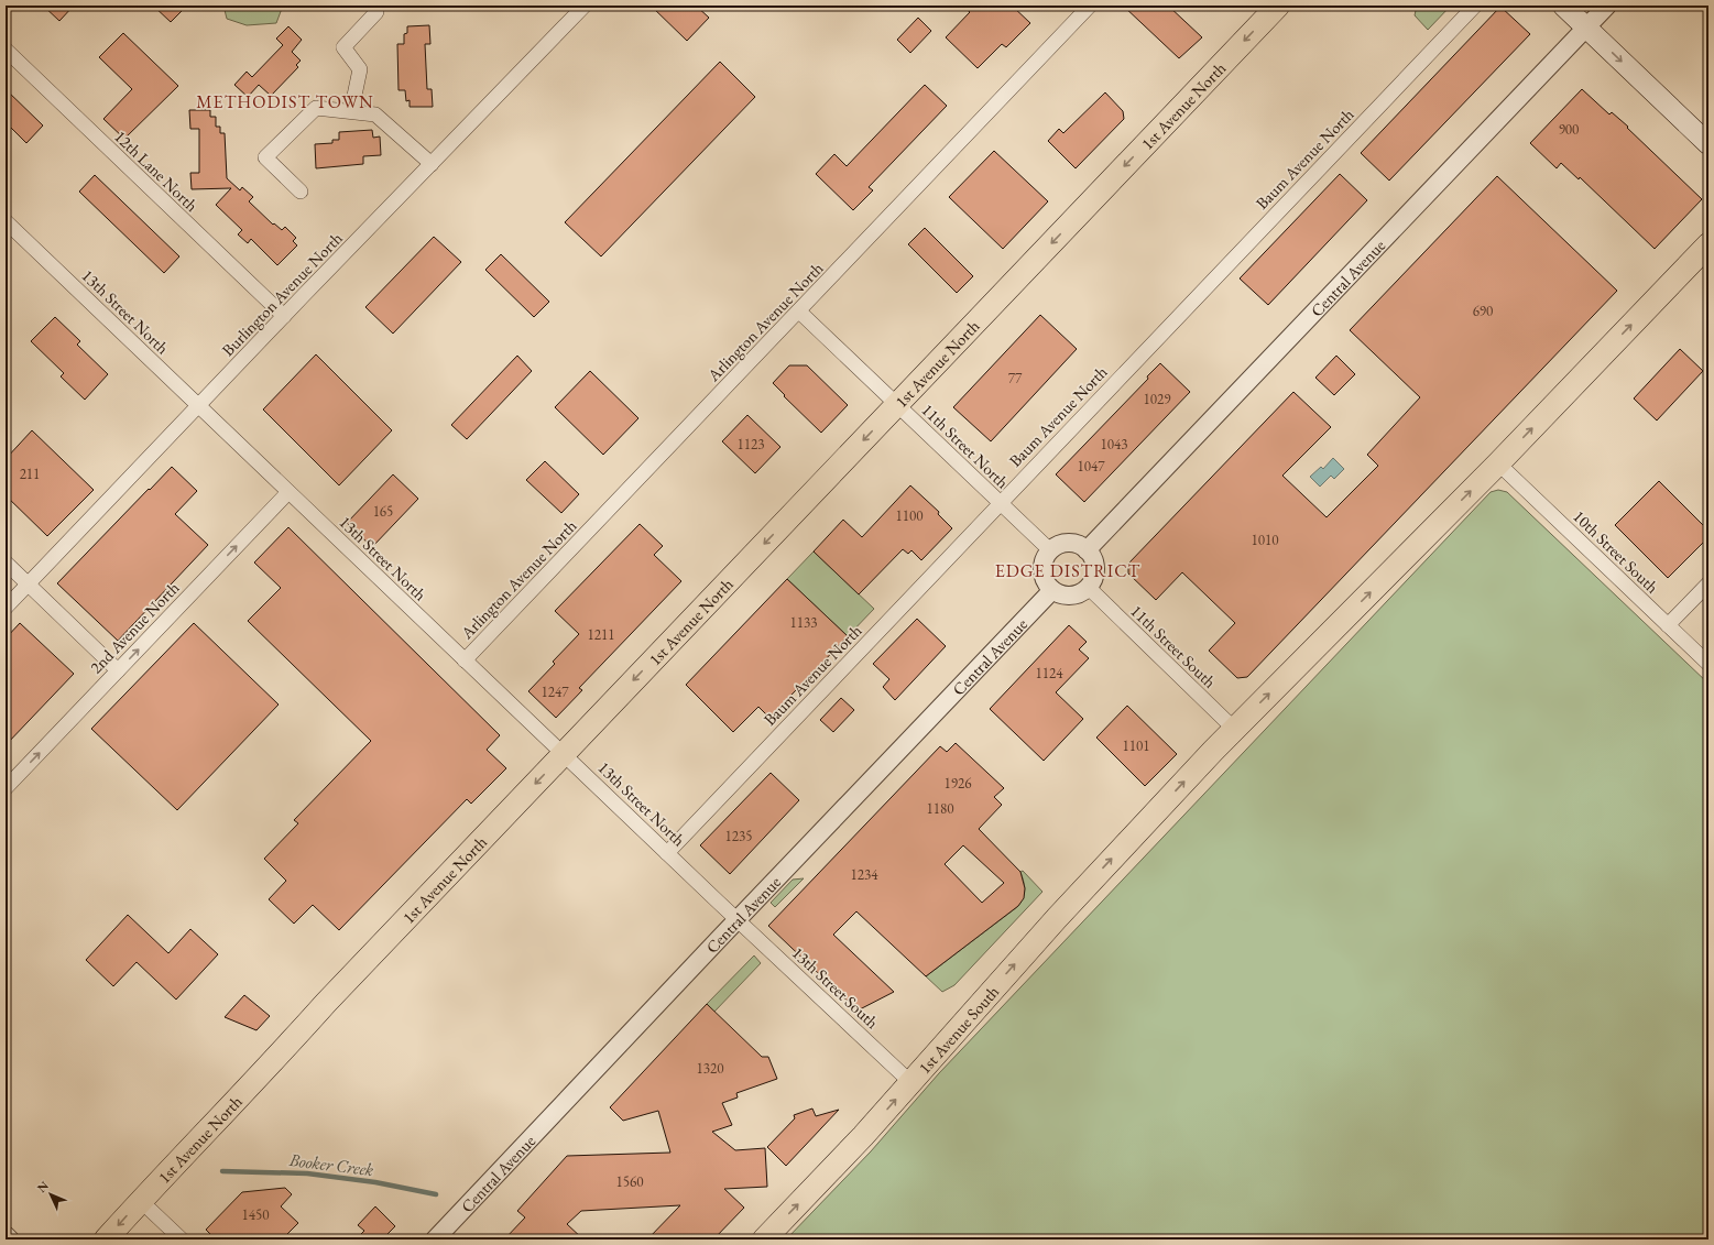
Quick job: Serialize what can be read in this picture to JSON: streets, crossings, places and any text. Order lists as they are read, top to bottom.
{
  "streets": {
    "main road": ["1st Avenue North", "1st Avenue South"],
    "street": [
      "Baum Avenue North",
      "12th Lane North",
      "Central Avenue",
      "Burlington Avenue North",
      "13th Street North",
      "Arlington Avenue North",
      "11th Street North",
      "10th Street South",
      "2nd Avenue North",
      "11th Street South",
      "13th Street South"
    ]
  },
  "crossings": [
    ["1st Avenue North", "13th Street North"],
    ["1st Avenue North", "11th Street North"],
    ["Baum Avenue North", "13th Street North"],
    ["Baum Avenue North", "11th Street North"],
    ["12th Lane North", "Burlington Avenue North"],
    ["Central Avenue", "13th Street North"],
    ["Central Avenue", "11th Street North"],
    ["Central Avenue", "11th Street South"],
    ["Central Avenue", "13th Street South"],
    ["Burlington Avenue North", "13th Street North"],
    ["13th Street North", "Arlington Avenue North"],
    ["13th Street North", "2nd Avenue North"],
    ["13th Street North", "13th Street South"],
    ["Arlington Avenue North", "11th Street North"],
    ["11th Street North", "11th Street South"],
    ["10th Street South", "1st Avenue South"],
    ["11th Street South", "1st Avenue South"],
    ["13th Street South", "1st Avenue South"]
  ],
  "one_way": ["1st Avenue North", "2nd Avenue North", "1st Avenue South"],
  "districts": ["METHODIST TOWN", "EDGE DISTRICT"],
  "water": ["Booker Creek"],
  "house_numbers": [
    "900",
    "690",
    "77",
    "1029",
    "1123",
    "1043",
    "1047",
    "211",
    "165",
    "1100",
    "1010",
    "1133",
    "1211",
    "1124",
    "1247",
    "1101",
    "1926",
    "1180",
    "1235",
    "1234",
    "1320",
    "1560",
    "1450"
  ],
  "north": "top left"
}
